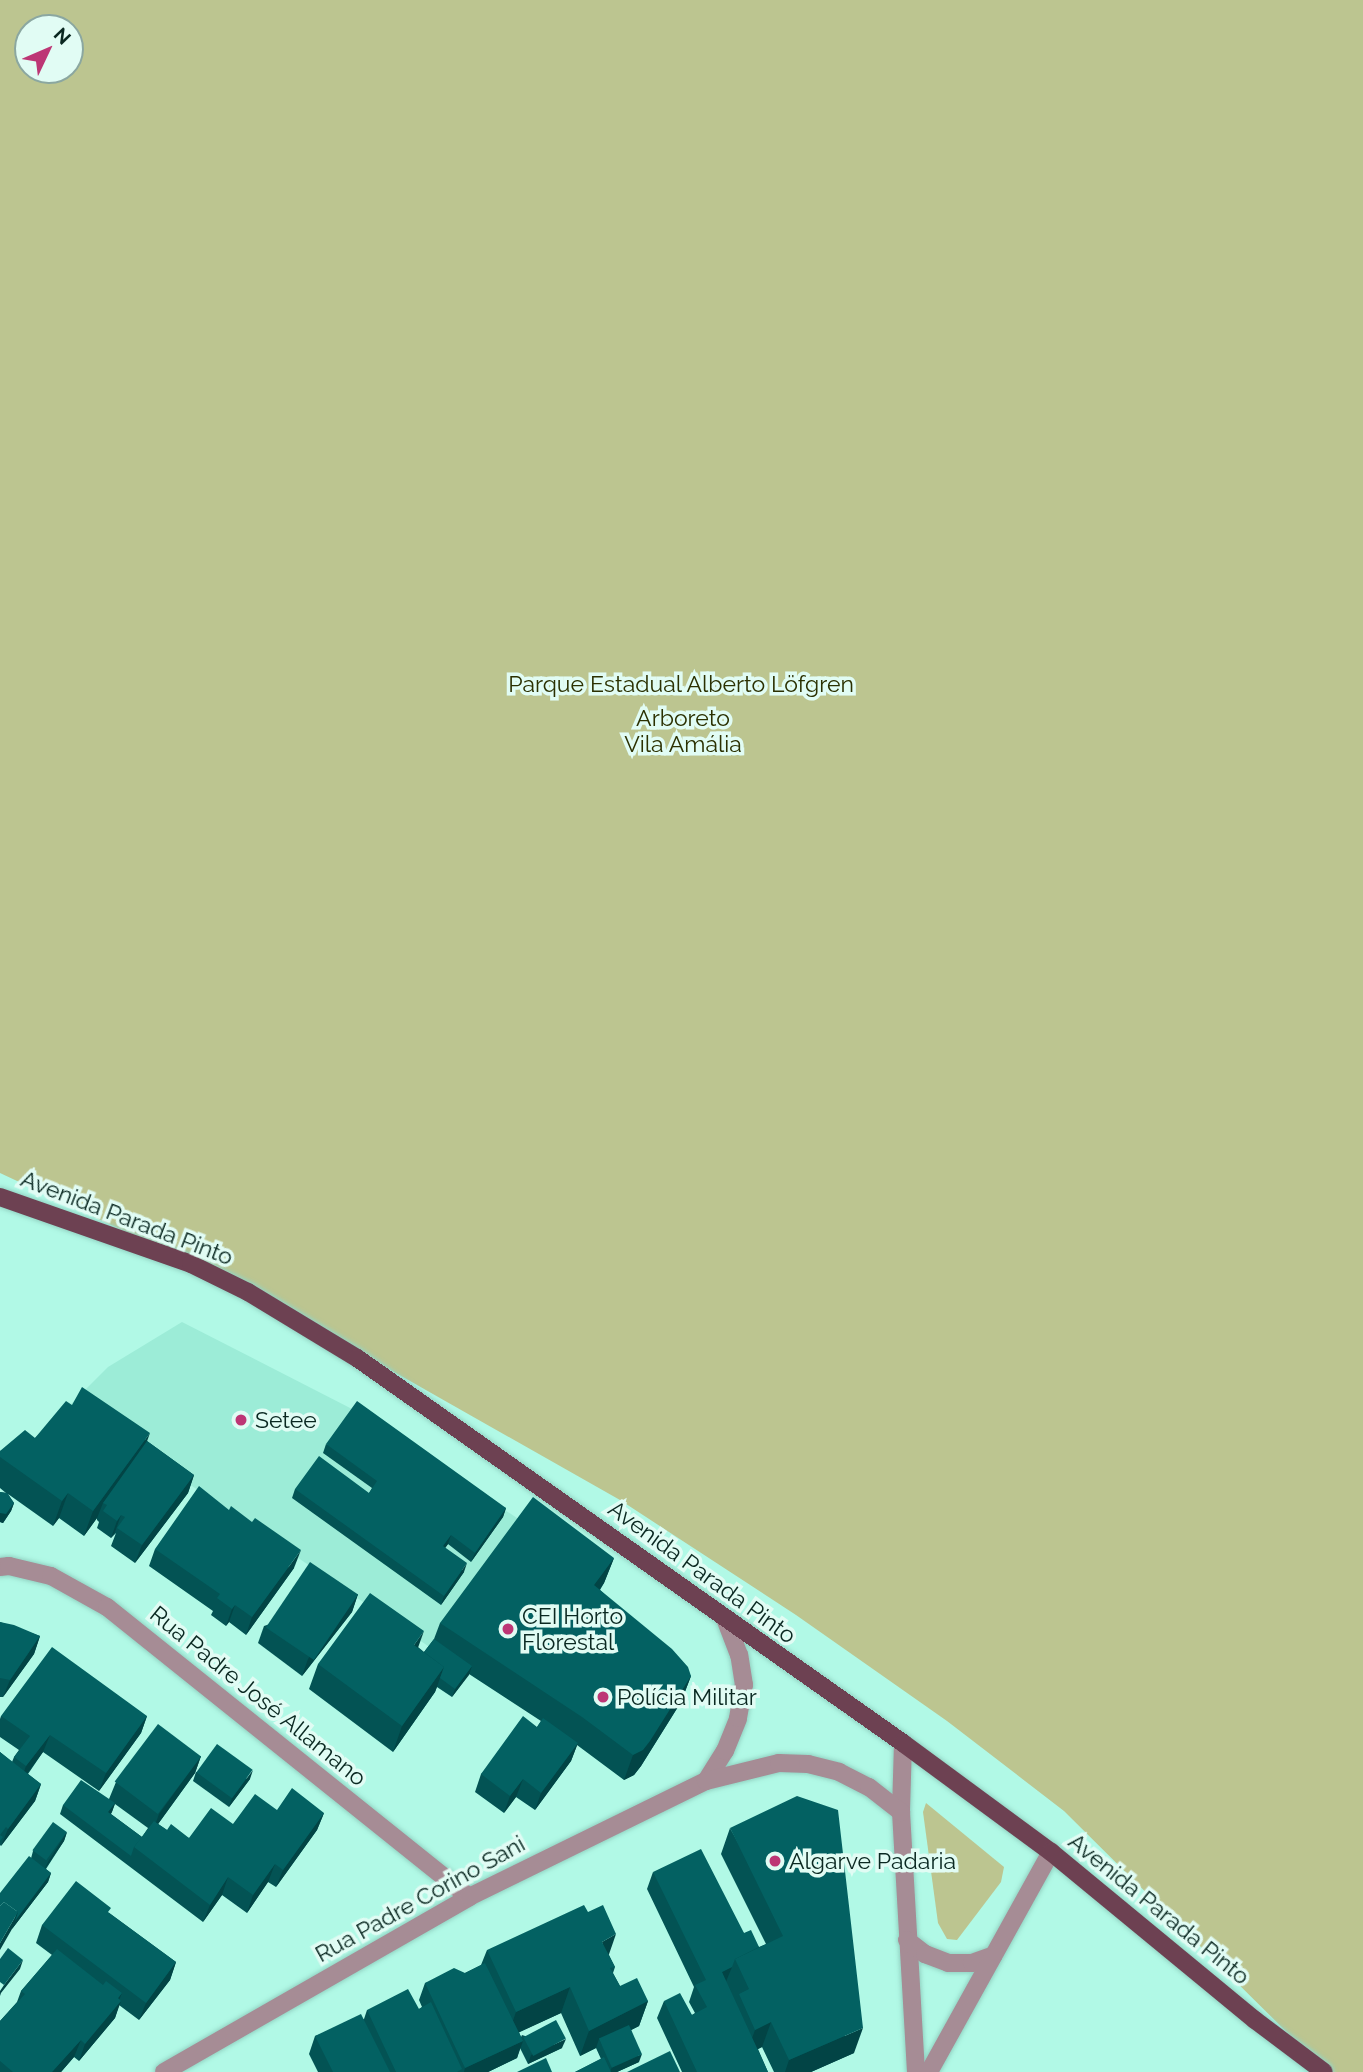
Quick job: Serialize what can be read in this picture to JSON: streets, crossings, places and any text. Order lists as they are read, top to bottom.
{
  "streets": {
    "main road": ["Avenida Parada Pinto"],
    "street": ["Rua Padre José Allamano", "Rua Padre Corino Sani"]
  },
  "crossings": [
    ["Rua Padre José Allamano", "Rua Padre Corino Sani"]
  ],
  "parks": ["Parque Estadual Alberto Löfgren", "Arboreto Vila Amália"],
  "places": [
    "Setee",
    "CEI Horto Florestal",
    "Polícia Militar",
    "Algarve Padaria"
  ],
  "north": "top right"
}
